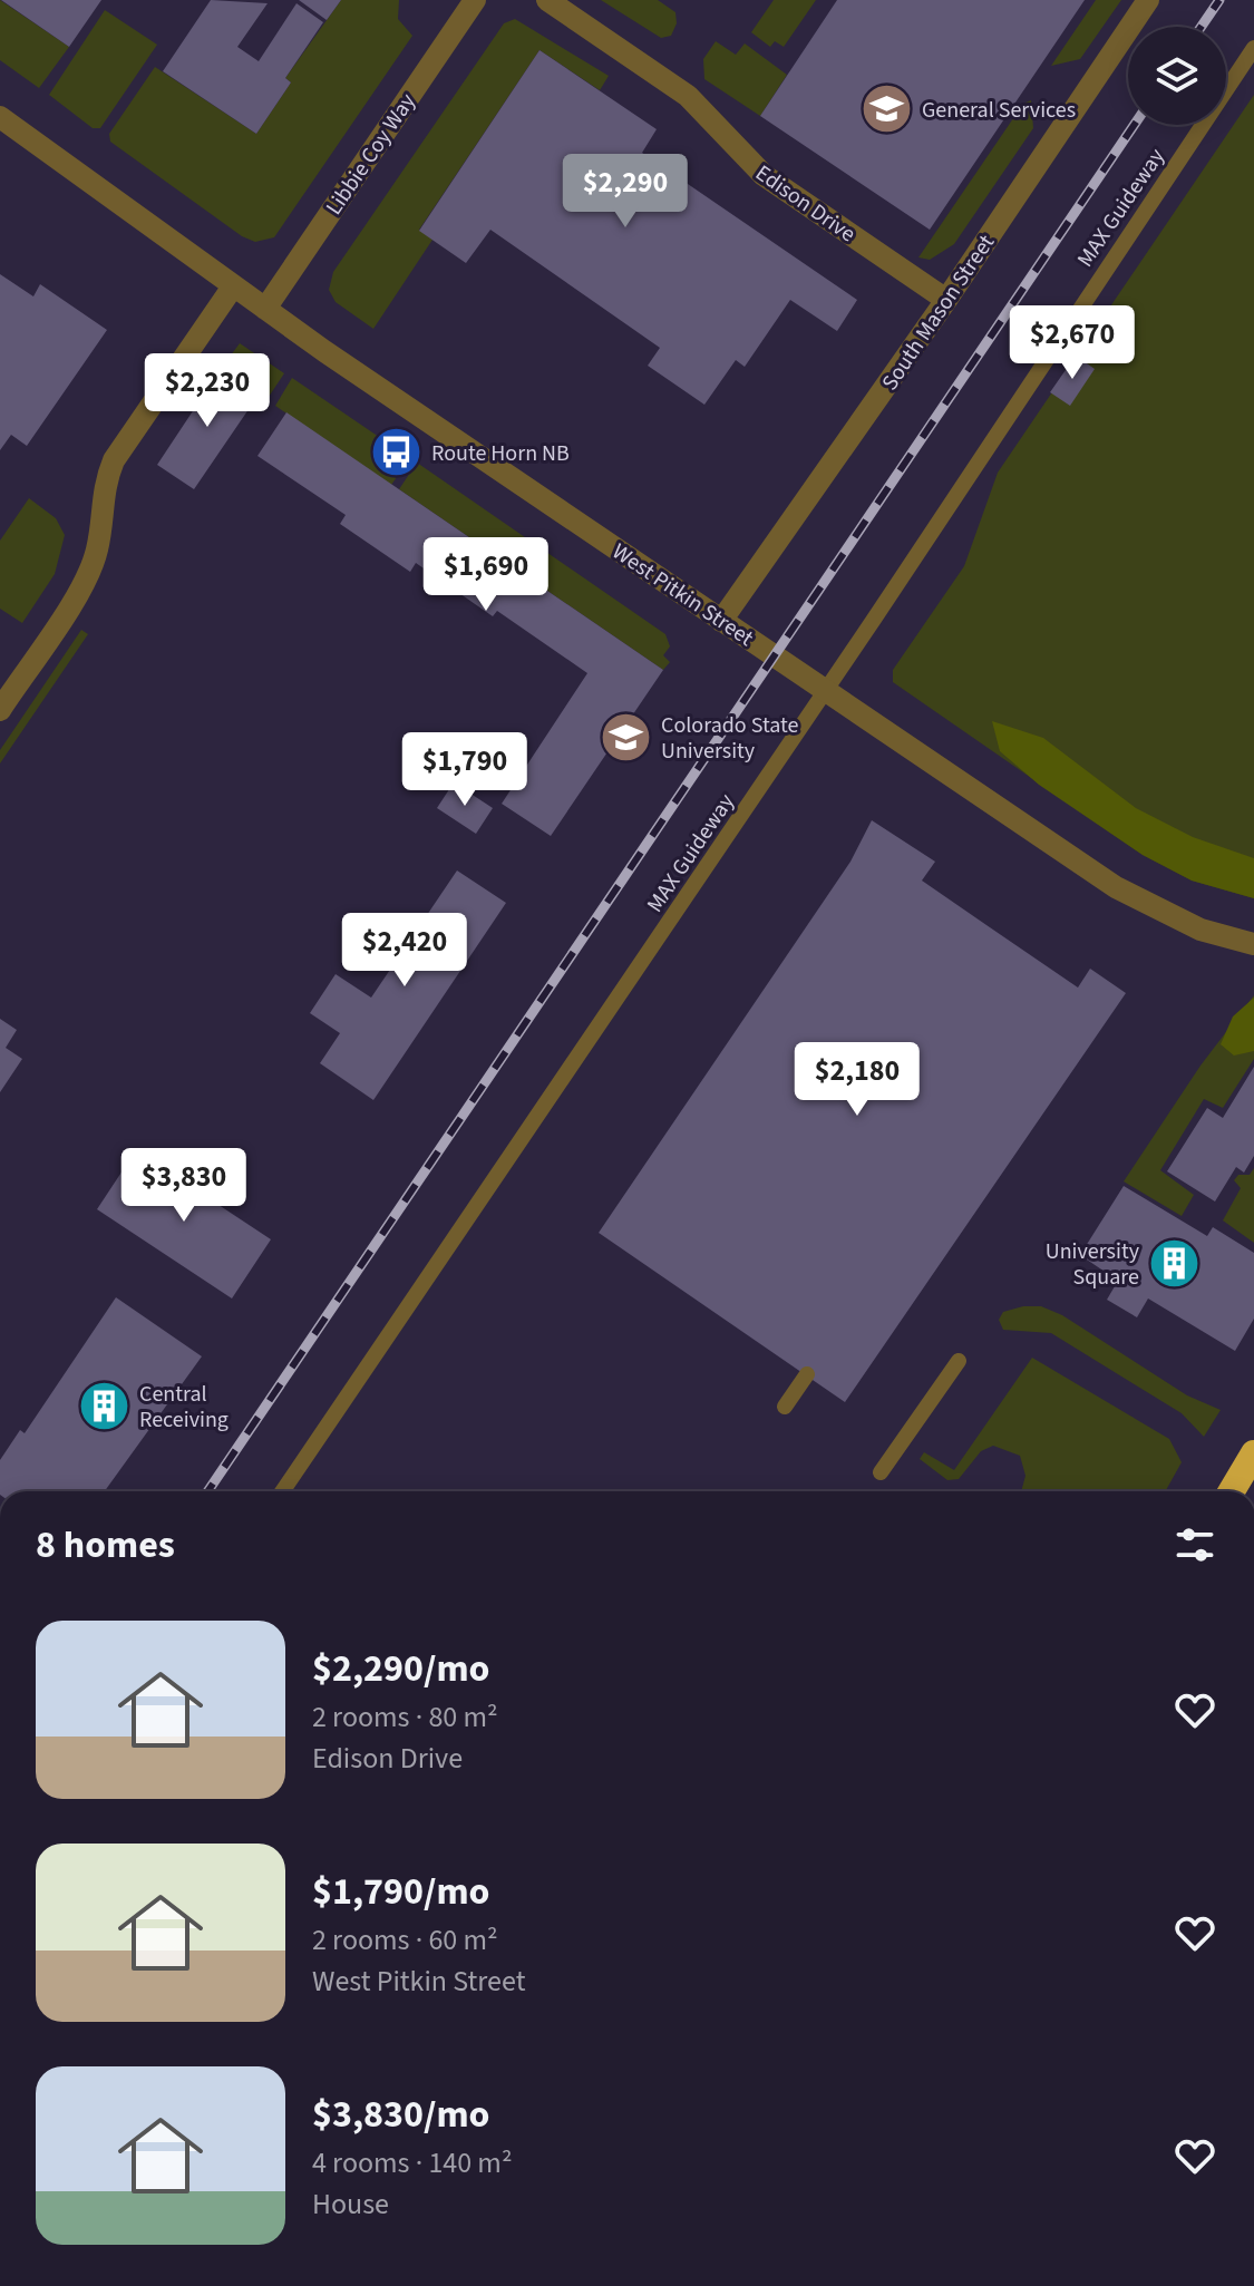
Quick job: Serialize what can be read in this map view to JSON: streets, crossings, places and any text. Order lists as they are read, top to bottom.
{
  "streets": {
    "street": [
      "Libbie Coy Way",
      "Edison Drive",
      "South Mason Street",
      "West Pitkin Street"
    ],
    "lane": ["MAX Guideway"]
  },
  "crossings": [
    ["Libbie Coy Way", "West Pitkin Street"],
    ["Edison Drive", "South Mason Street"],
    ["MAX Guideway", "West Pitkin Street"],
    ["South Mason Street", "West Pitkin Street"]
  ],
  "places": {
    "school or university": ["General Services", "Colorado State University"],
    "bus stop": ["Route Horn NB"],
    "building": ["University Square", "Central Receiving"]
  },
  "page": {
    "price": [
      "$2,290",
      "$2,670",
      "$2,230",
      "$1,690",
      "$1,790",
      "$2,420",
      "$2,180",
      "$3,830"
    ],
    "heading": "8 homes",
    "list": [
      {
        "name": "$2,290/mo",
        "note": "2 rooms · 80 m² · Edison Drive"
      },
      {
        "name": "$1,790/mo",
        "note": "2 rooms · 60 m² · West Pitkin Street"
      },
      {
        "name": "$3,830/mo",
        "note": "4 rooms · 140 m² · House"
      }
    ]
  }
}
